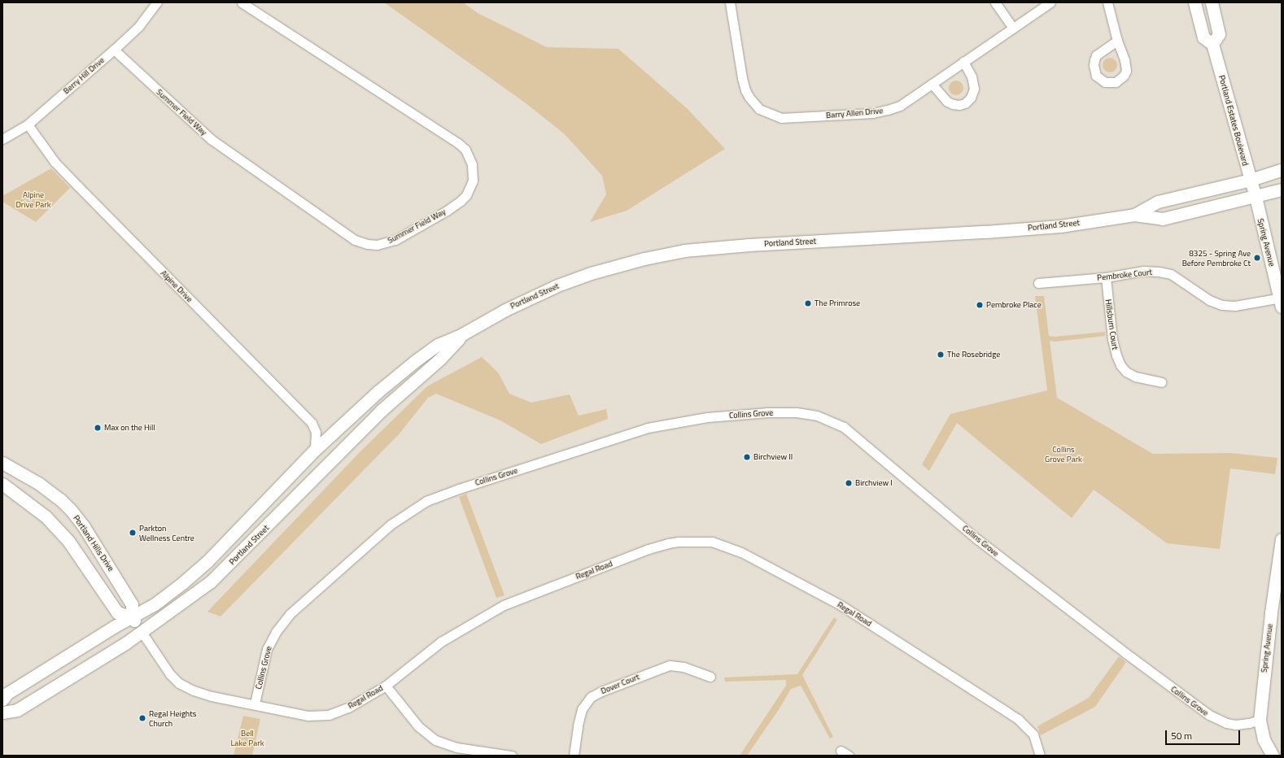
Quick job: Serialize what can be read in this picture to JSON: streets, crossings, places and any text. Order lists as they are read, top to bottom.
{
  "streets": {
    "main road": [
      "Portland Estates Boulevard",
      "Portland Street",
      "Spring Avenue",
      "Portland Hills Drive"
    ],
    "street": [
      "Berry Hill Drive",
      "Summer Field Way",
      "Barry Allen Drive",
      "Pembroke Court",
      "Alpine Drive",
      "Hillsburn Court",
      "Collins Grove",
      "Regal Road",
      "Dover Court"
    ]
  },
  "crossings": [
    ["Berry Hill Drive", "Summer Field Way"],
    ["Berry Hill Drive", "Alpine Drive"],
    ["Portland Estates Boulevard", "Portland Street"],
    ["Portland Estates Boulevard", "Spring Avenue"],
    ["Portland Street", "Spring Avenue"],
    ["Portland Street", "Alpine Drive"],
    ["Portland Street", "Portland Hills Drive"],
    ["Portland Street", "Regal Road"],
    ["Spring Avenue", "Pembroke Court"],
    ["Spring Avenue", "Collins Grove"],
    ["Pembroke Court", "Hillsburn Court"],
    ["Collins Grove", "Regal Road"],
    ["Portland Hills Drive", "Regal Road"]
  ],
  "parks": ["Alpine Drive Park", "Collins Grove Park", "Bell Lake Park"],
  "places": [
    "8325 - Spring Ave Before Pembroke Ct",
    "The Primrose",
    "Pembroke Place",
    "The Rosebridge",
    "Max on the Hill",
    "Birchview II",
    "Birchview I",
    "Parkton Wellness Centre",
    "Regal Heights Church"
  ],
  "scale_bar": "50 m"
}
